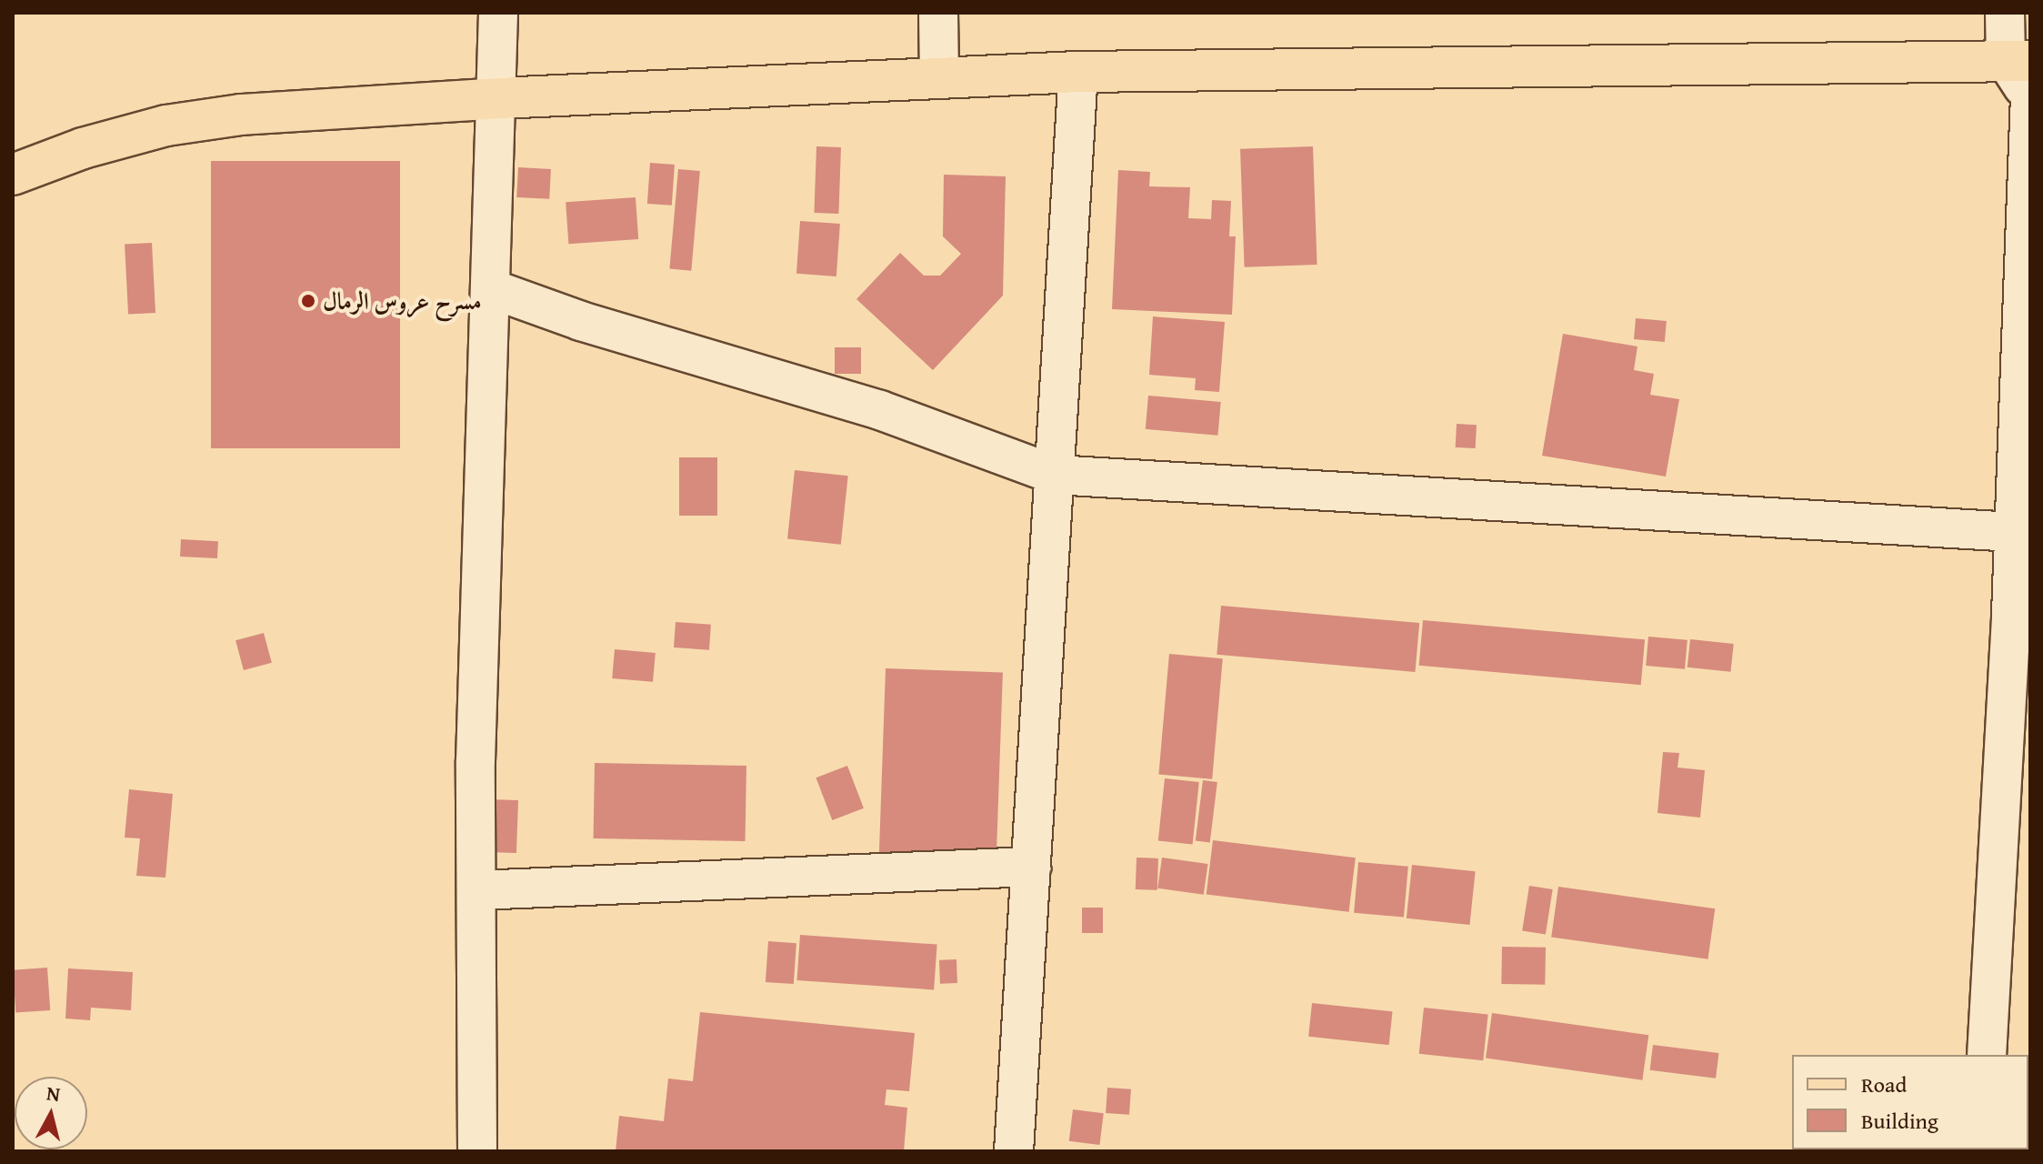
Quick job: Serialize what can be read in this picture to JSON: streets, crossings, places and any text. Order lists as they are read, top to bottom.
{
  "places": ["مسرح عروس الرمال"],
  "legend": ["Road", "Building"],
  "north": "top"
}
